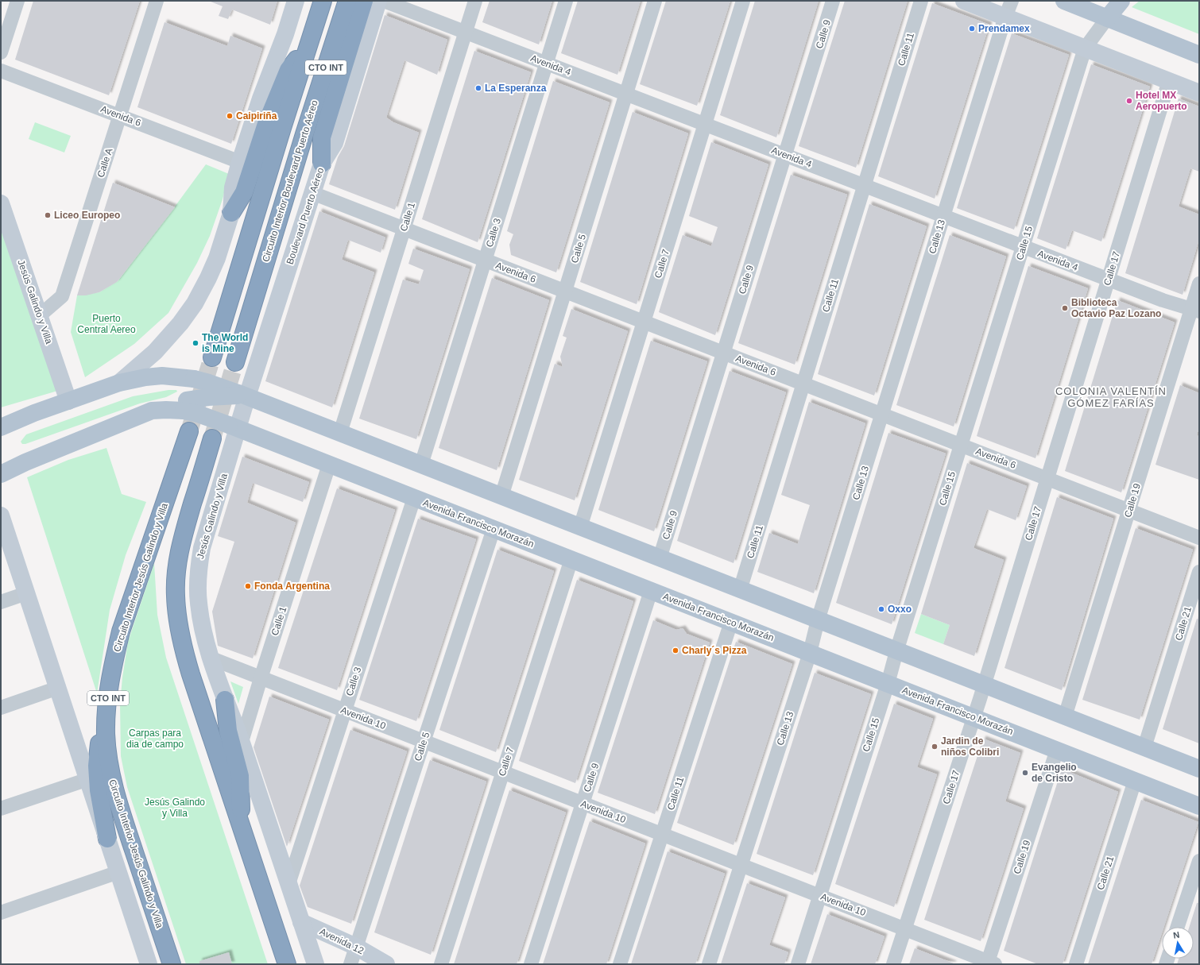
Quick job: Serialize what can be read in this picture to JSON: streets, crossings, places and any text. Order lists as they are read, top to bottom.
{
  "streets": {
    "highway": ["CTO INT", "Circuito Interior Boulevard Puerto Aéreo", "Circuito Interior Jesús Galindo y Villa"],
    "main road": [
      "Boulevard Puerto Aéreo",
      "Jesús Galindo y Villa",
      "Avenida Francisco Morazán",
      "Avenida 12"
    ],
    "street": [
      "Calle 9",
      "Calle 11",
      "Avenida 4",
      "Avenida 6",
      "Calle A",
      "Calle 1",
      "Calle 3",
      "Calle 13",
      "Calle 15",
      "Calle 5",
      "Calle 7",
      "Calle 17",
      "Calle 19",
      "Calle 21",
      "Avenida 10"
    ]
  },
  "crossings": [
    ["Calle 9", "Avenida 4"],
    ["Calle 9", "Avenida 6"],
    ["Calle 9", "Avenida Francisco Morazán"],
    ["Calle 9", "Avenida 10"],
    ["Calle 11", "Avenida 4"],
    ["Calle 11", "Avenida 6"],
    ["Calle 11", "Avenida Francisco Morazán"],
    ["Calle 11", "Avenida 10"],
    ["Avenida 4", "Calle 1"],
    ["Avenida 4", "Calle 3"],
    ["Avenida 4", "Calle 13"],
    ["Avenida 4", "Calle 15"],
    ["Avenida 4", "Calle 5"],
    ["Avenida 4", "Calle 7"],
    ["Avenida 4", "Calle 17"],
    ["Avenida 4", "Calle 19"],
    ["Avenida 6", "Calle A"],
    ["Avenida 6", "Boulevard Puerto Aéreo"],
    ["Avenida 6", "Calle 1"],
    ["Avenida 6", "Calle 3"],
    ["Avenida 6", "Calle 13"],
    ["Avenida 6", "Calle 15"],
    ["Avenida 6", "Calle 5"],
    ["Avenida 6", "Calle 7"],
    ["Avenida 6", "Calle 17"],
    ["Avenida 6", "Calle 19"],
    ["Calle A", "Jesús Galindo y Villa"],
    ["Boulevard Puerto Aéreo", "Jesús Galindo y Villa"],
    ["Calle 1", "Jesús Galindo y Villa"],
    ["Calle 1", "Avenida Francisco Morazán"],
    ["Calle 1", "Avenida 10"],
    ["Calle 3", "Jesús Galindo y Villa"],
    ["Calle 3", "Avenida Francisco Morazán"],
    ["Calle 3", "Avenida 10"],
    ["Calle 13", "Avenida Francisco Morazán"],
    ["Calle 13", "Avenida 10"],
    ["Calle 15", "Avenida Francisco Morazán"],
    ["Calle 15", "Avenida 10"],
    ["Calle 5", "Avenida Francisco Morazán"],
    ["Calle 5", "Avenida 10"],
    ["Calle 5", "Avenida 12"],
    ["Calle 7", "Avenida Francisco Morazán"],
    ["Calle 7", "Avenida 10"],
    ["Calle 17", "Avenida Francisco Morazán"],
    ["Calle 17", "Avenida 10"],
    ["Jesús Galindo y Villa", "Avenida Francisco Morazán"],
    ["Jesús Galindo y Villa", "Avenida 10"],
    ["Jesús Galindo y Villa", "Avenida 12"],
    ["Calle 19", "Avenida Francisco Morazán"],
    ["Calle 19", "Avenida 10"],
    ["Avenida Francisco Morazán", "Calle 21"]
  ],
  "districts": ["COLONIA VALENTÍN GÓMEZ FARÍAS"],
  "parks": ["Puerto Central Aereo", "Carpas para dia de campo", "Jesús Galindo y Villa"],
  "places": [
    "Prendamex",
    "La Esperanza",
    "Hotel MX Aeropuerto",
    "Caipiriña",
    "Liceo Europeo",
    "Biblioteca Octavio Paz Lozano",
    "The World is Mine",
    "Fonda Argentina",
    "Oxxo",
    "Charly´s Pizza",
    "Jardin de niños Colibri",
    "Evangelio de Cristo"
  ],
  "north": "top"
}
